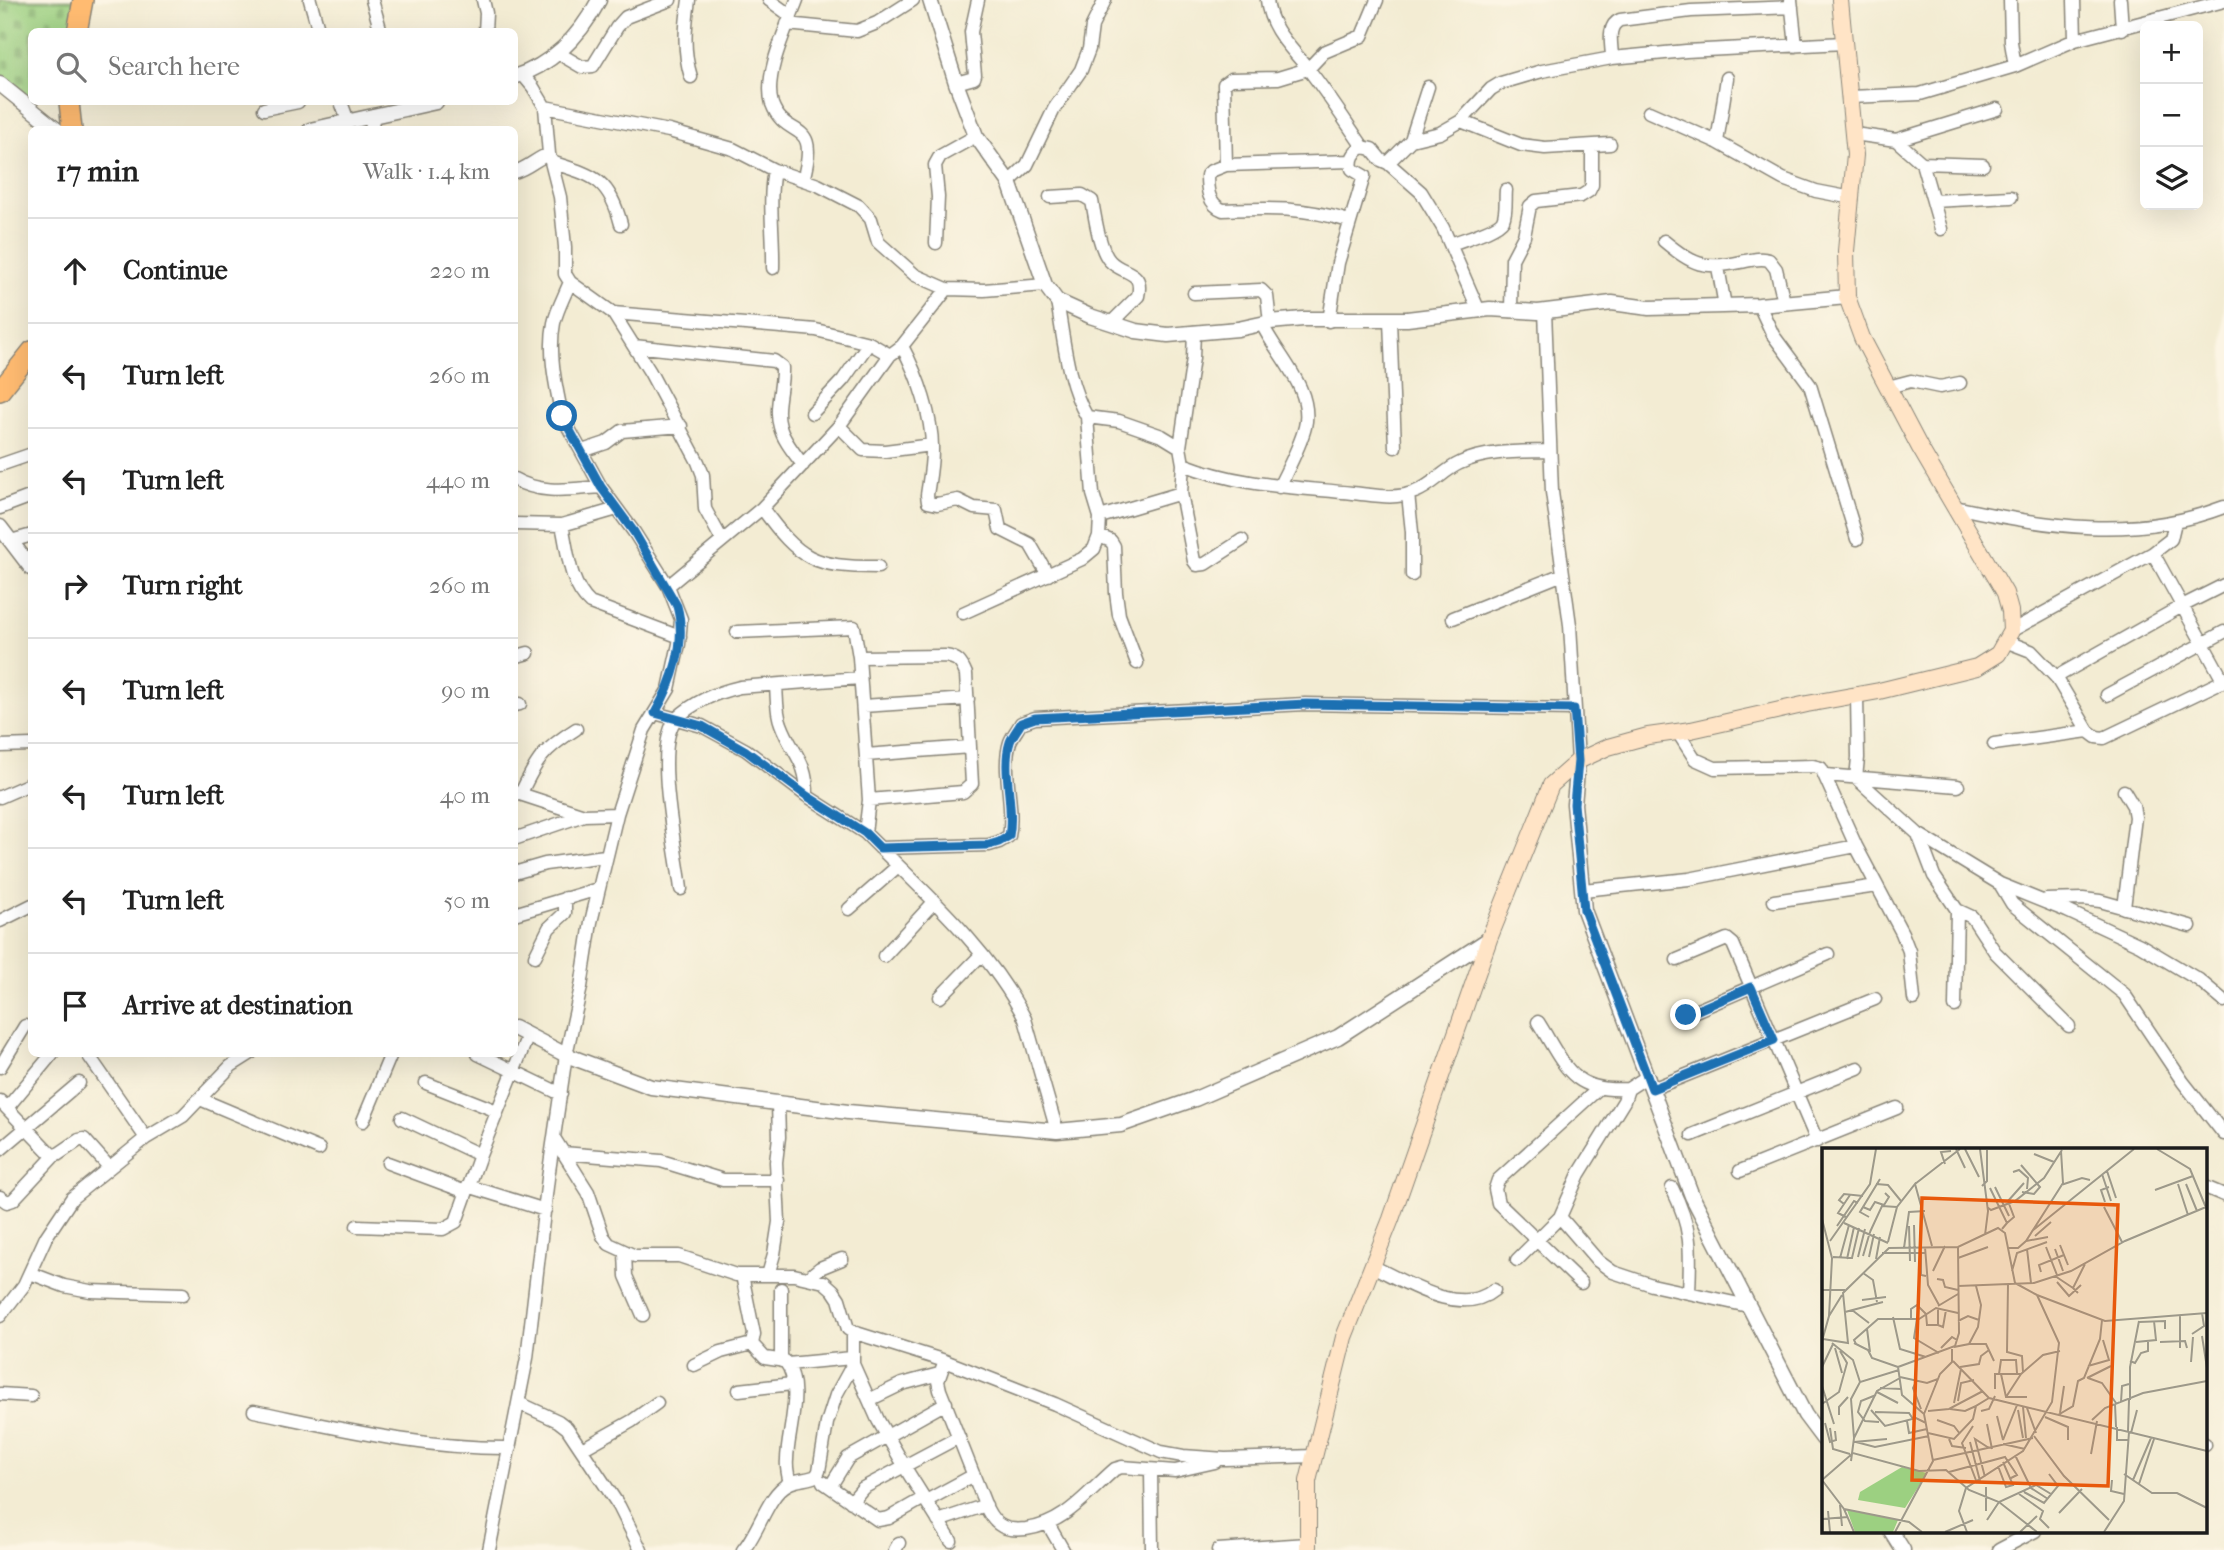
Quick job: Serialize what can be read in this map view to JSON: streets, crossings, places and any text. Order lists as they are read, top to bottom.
{
  "page": {
    "map_buttons": ["+", "−"],
    "search": "Search here",
    "heading": ["17 min", "Walk · 1.4 km"],
    "list": [
      ["Continue", "220 m"],
      ["Turn left", "260 m"],
      ["Turn left", "440 m"],
      ["Turn right", "260 m"],
      ["Turn left", "90 m"],
      ["Turn left", "40 m"],
      ["Turn left", "50 m"],
      "Arrive at destination"
    ]
  }
}
